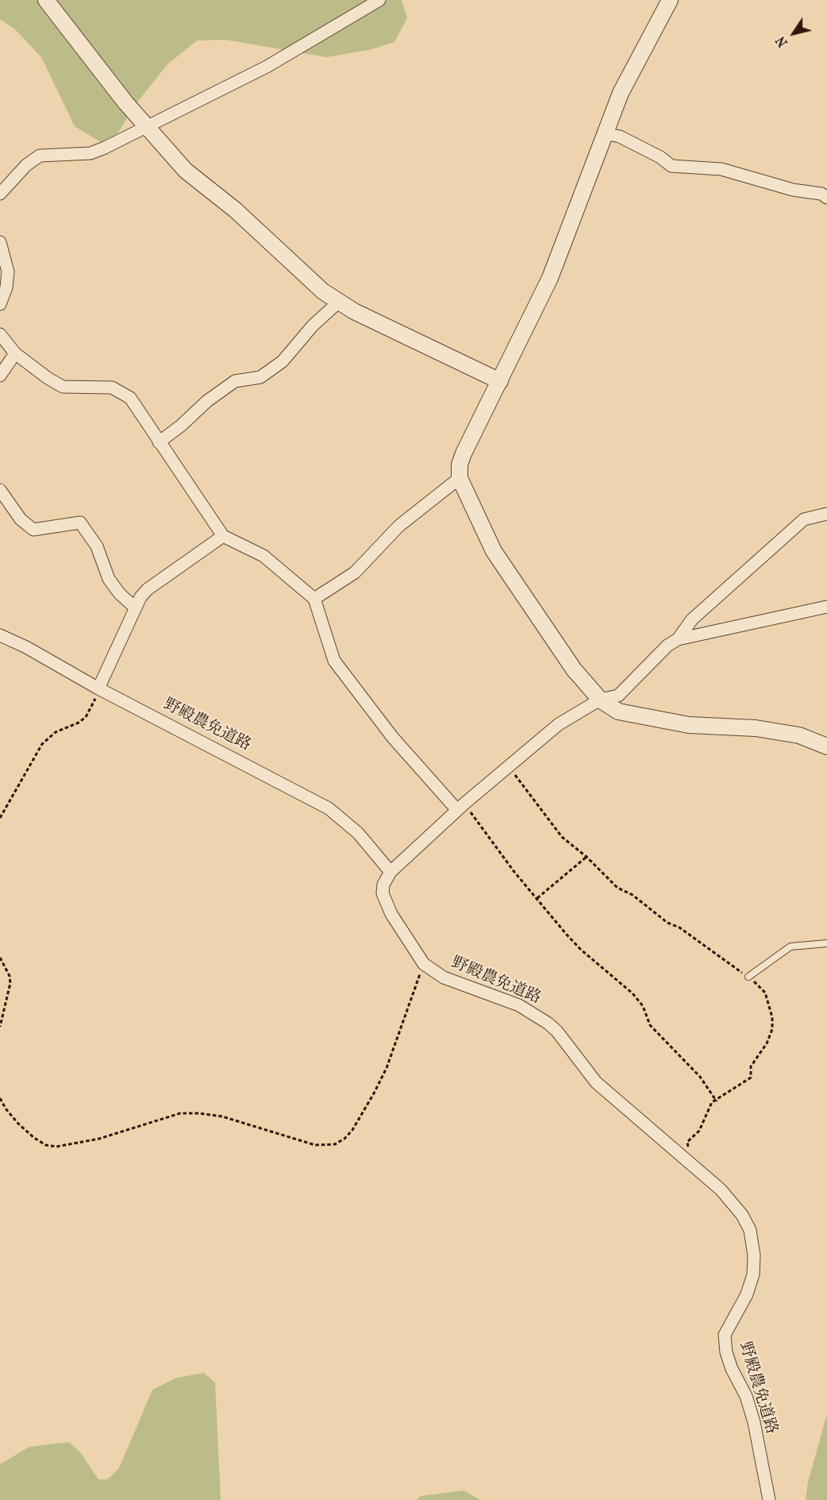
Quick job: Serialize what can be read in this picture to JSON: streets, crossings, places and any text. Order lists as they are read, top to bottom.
{
  "streets": {
    "street": ["野殿農免道路"]
  },
  "north": "bottom left"
}
